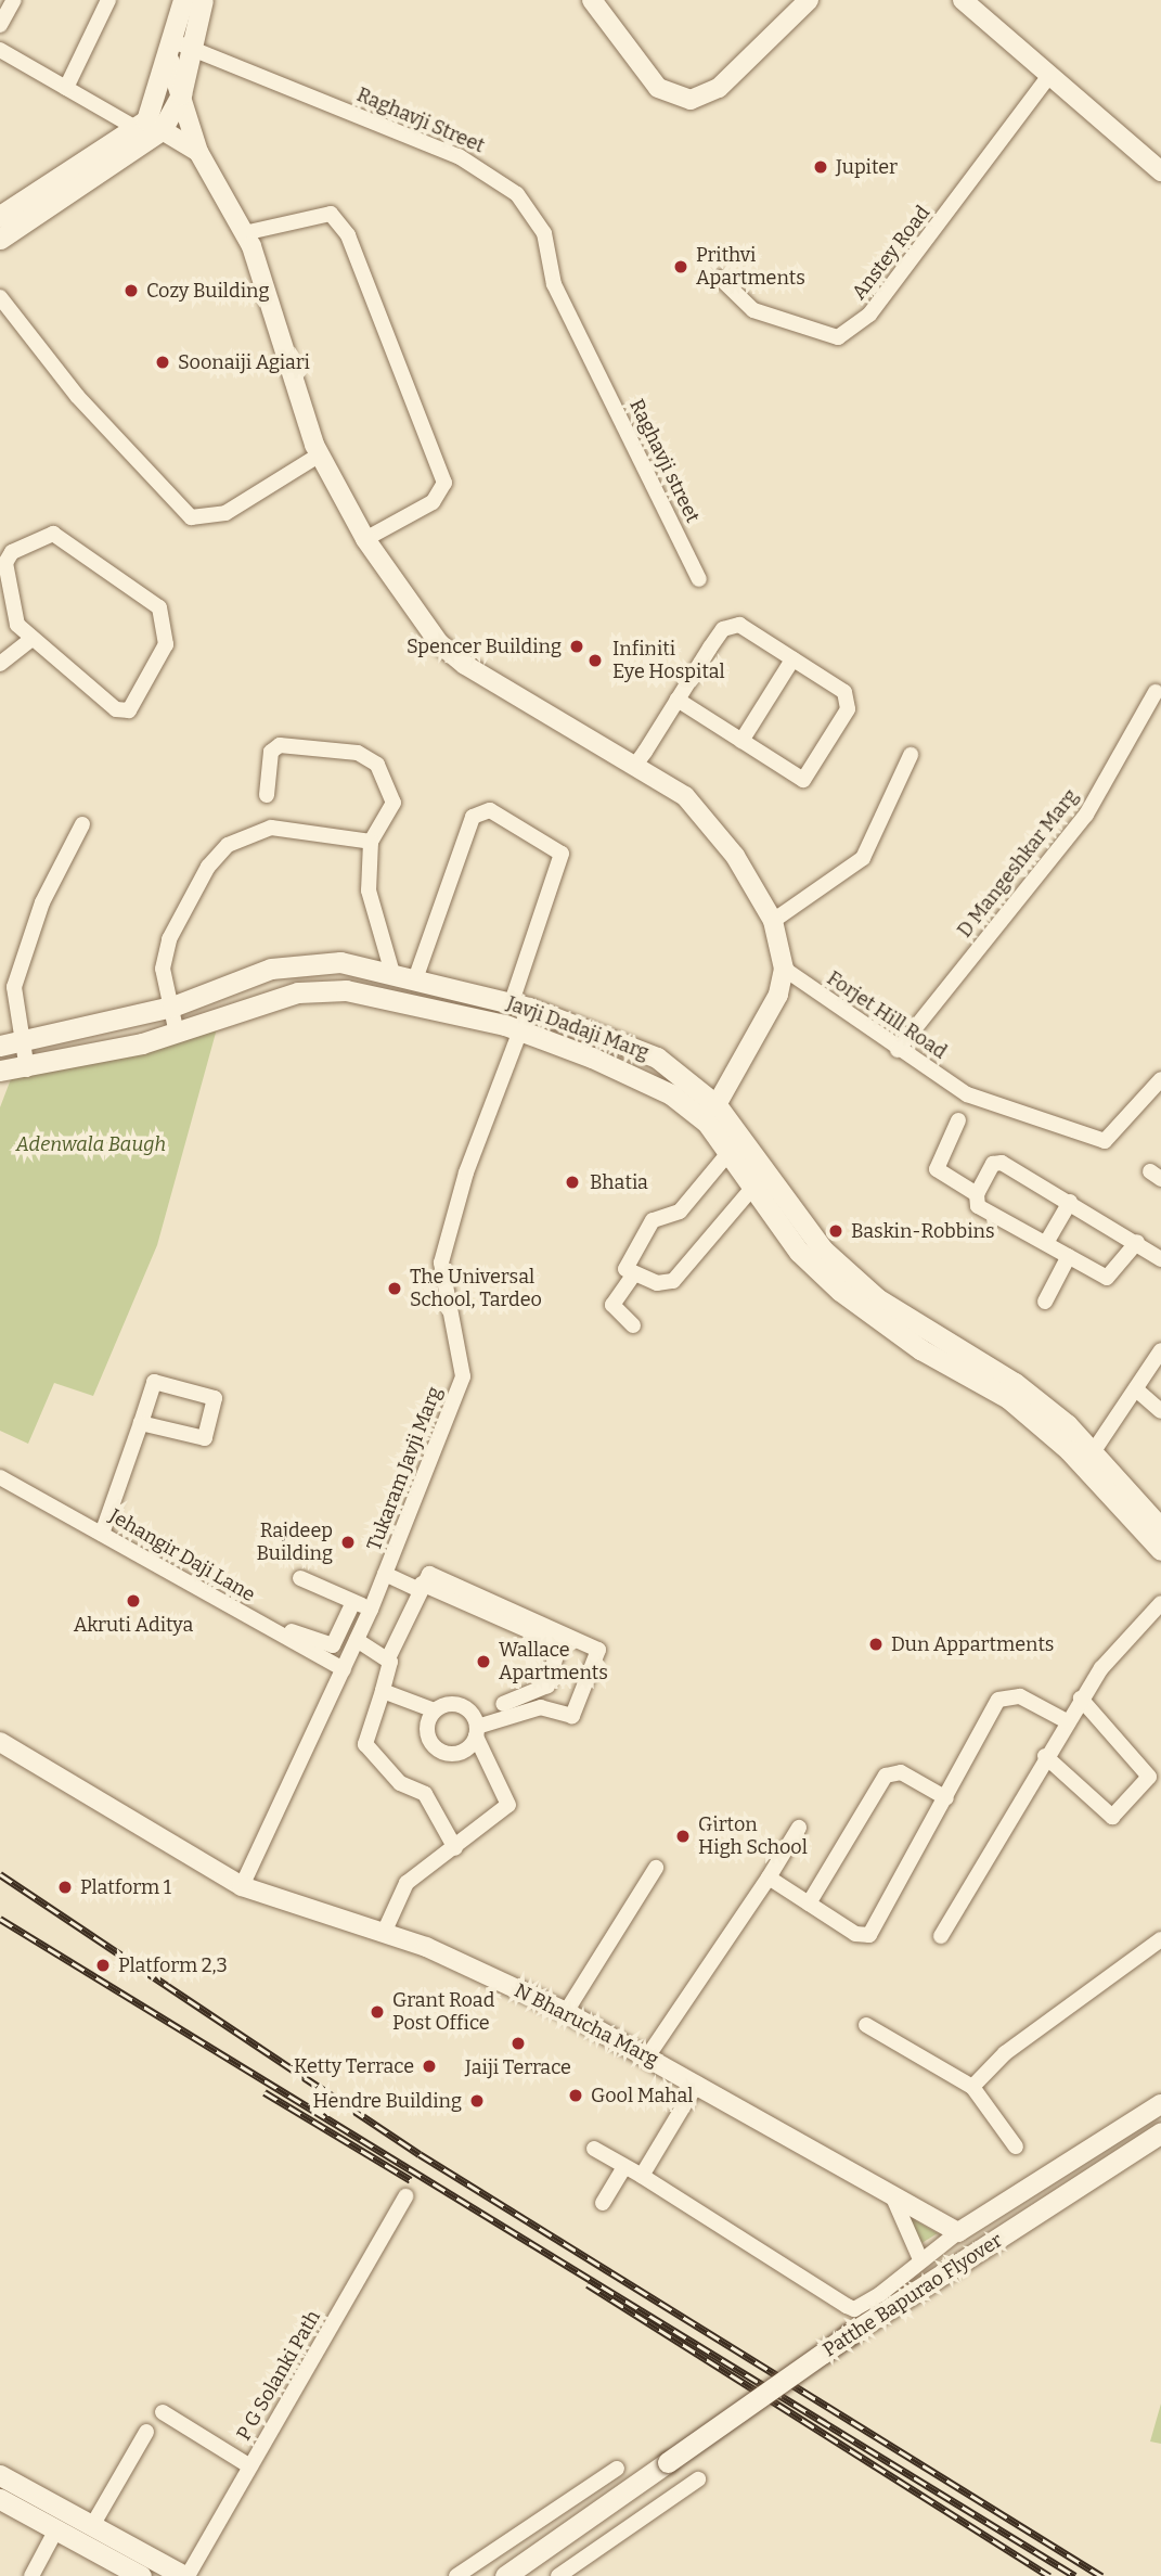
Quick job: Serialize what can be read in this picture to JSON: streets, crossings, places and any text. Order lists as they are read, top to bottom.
{
  "streets": {
    "main road": ["Javji Dadaji Marg", "Patthe Bapurao Flyover"],
    "street": [
      "Raghavji Street",
      "Anstey Road",
      "Raghavji street",
      "D Mangeshkar Marg",
      "Forjet Hill Road",
      "Tukaram Javji Marg",
      "Jehangir Daji Lane",
      "N Bharucha Marg",
      "P G Solanki Path"
    ]
  },
  "crossings": [
    ["Raghavji Street", "Raghavji street"],
    ["D Mangeshkar Marg", "Forjet Hill Road"],
    ["Javji Dadaji Marg", "Tukaram Javji Marg"],
    ["Tukaram Javji Marg", "Jehangir Daji Lane"],
    ["Tukaram Javji Marg", "N Bharucha Marg"]
  ],
  "parks": ["Adenwala Baugh"],
  "places": [
    "Jupiter",
    "Prithvi Apartments",
    "Cozy Building",
    "Soonaiji Agiari",
    "Spencer Building",
    "Infiniti Eye Hospital",
    "Bhatia",
    "Baskin-Robbins",
    "The Universal School, Tardeo",
    "Rajdeep Building",
    "Akruti Aditya",
    "Dun Appartments",
    "Wallace Apartments",
    "Girton High School",
    "Platform 1",
    "Platform 2,3",
    "Grant Road Post Office",
    "Jaiji Terrace",
    "Ketty Terrace",
    "Gool Mahal",
    "Hendre Building"
  ]
}
